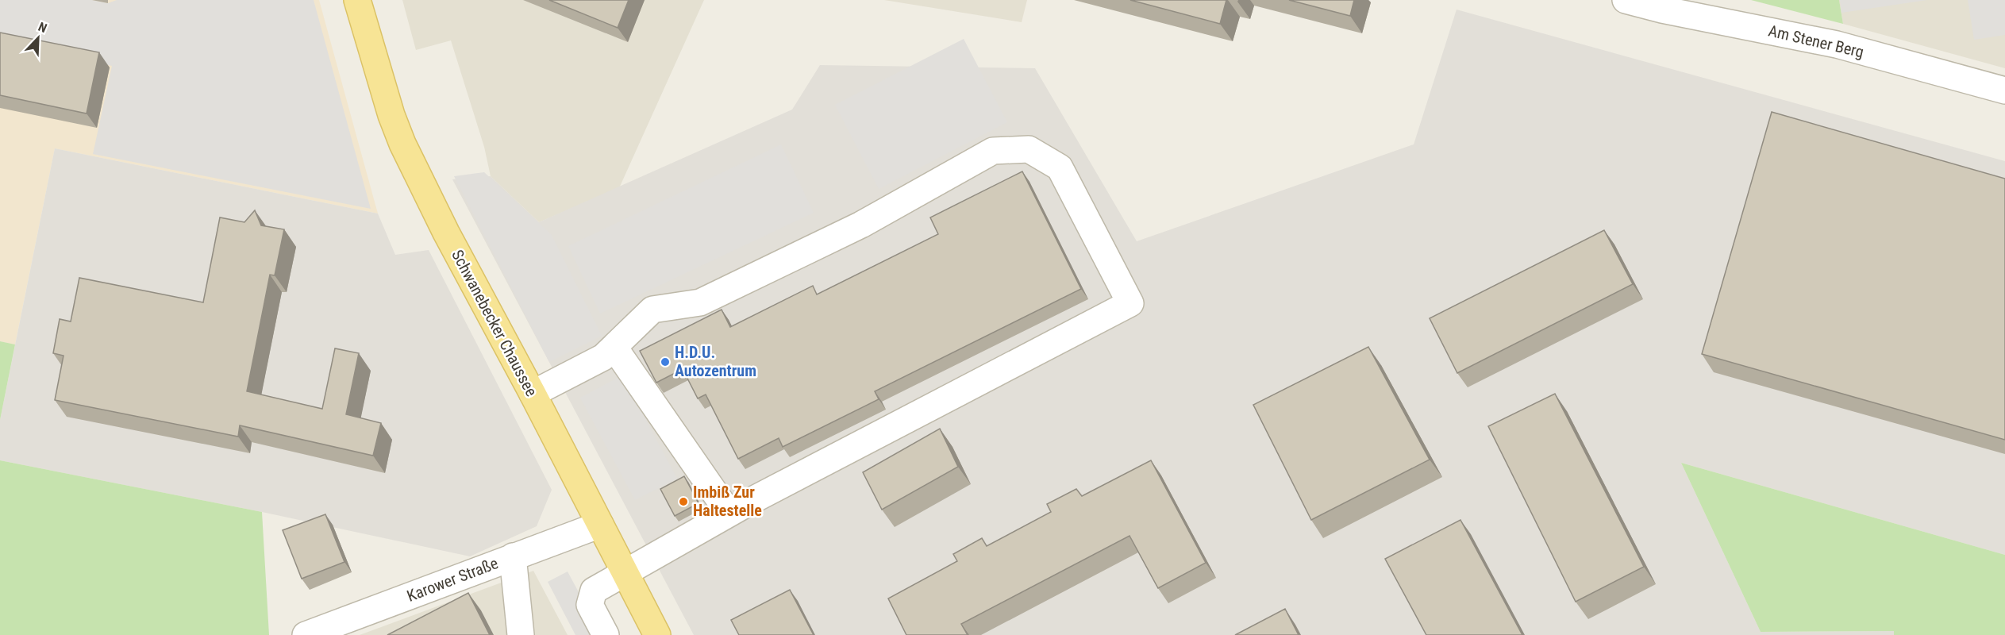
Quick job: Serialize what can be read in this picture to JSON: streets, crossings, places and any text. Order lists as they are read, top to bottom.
{
  "streets": {
    "main road": ["Schwanebecker Chaussee"],
    "street": ["Am Stener Berg", "Karower Straße"]
  },
  "crossings": [
    ["Schwanebecker Chaussee", "Karower Straße"]
  ],
  "places": ["H.D.U. Autozentrum", "Imbiß Zur Haltestelle"],
  "north": "top right"
}
